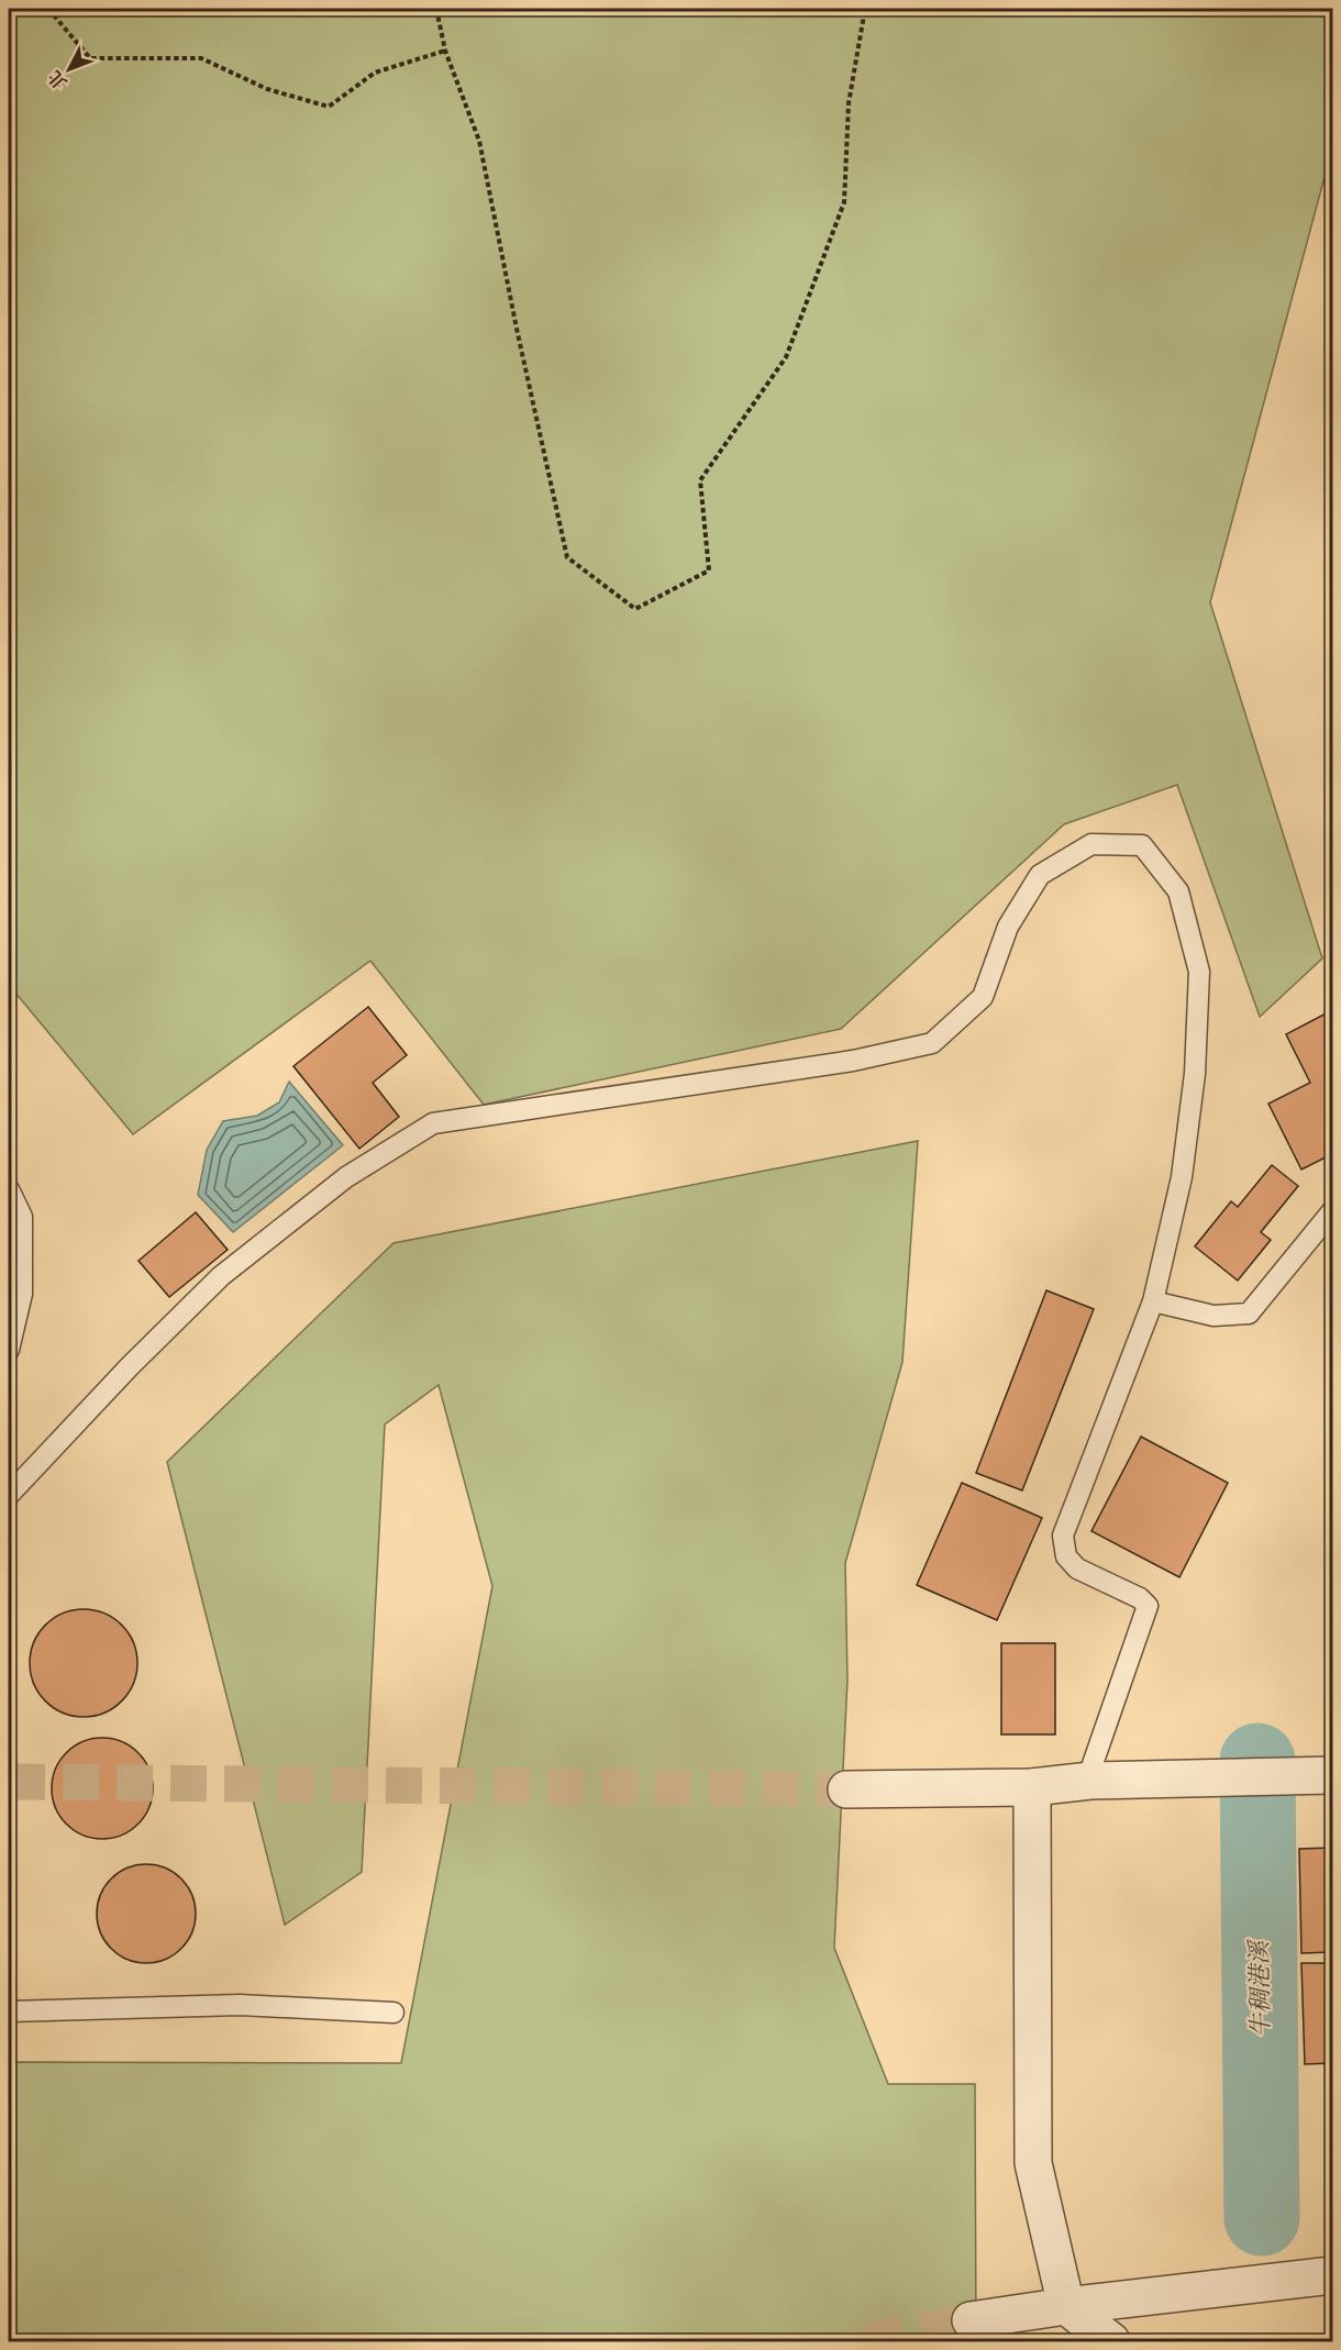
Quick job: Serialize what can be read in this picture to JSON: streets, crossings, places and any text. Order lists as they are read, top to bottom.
{
  "water": ["牛稠港溪"],
  "north": "bottom left"
}
